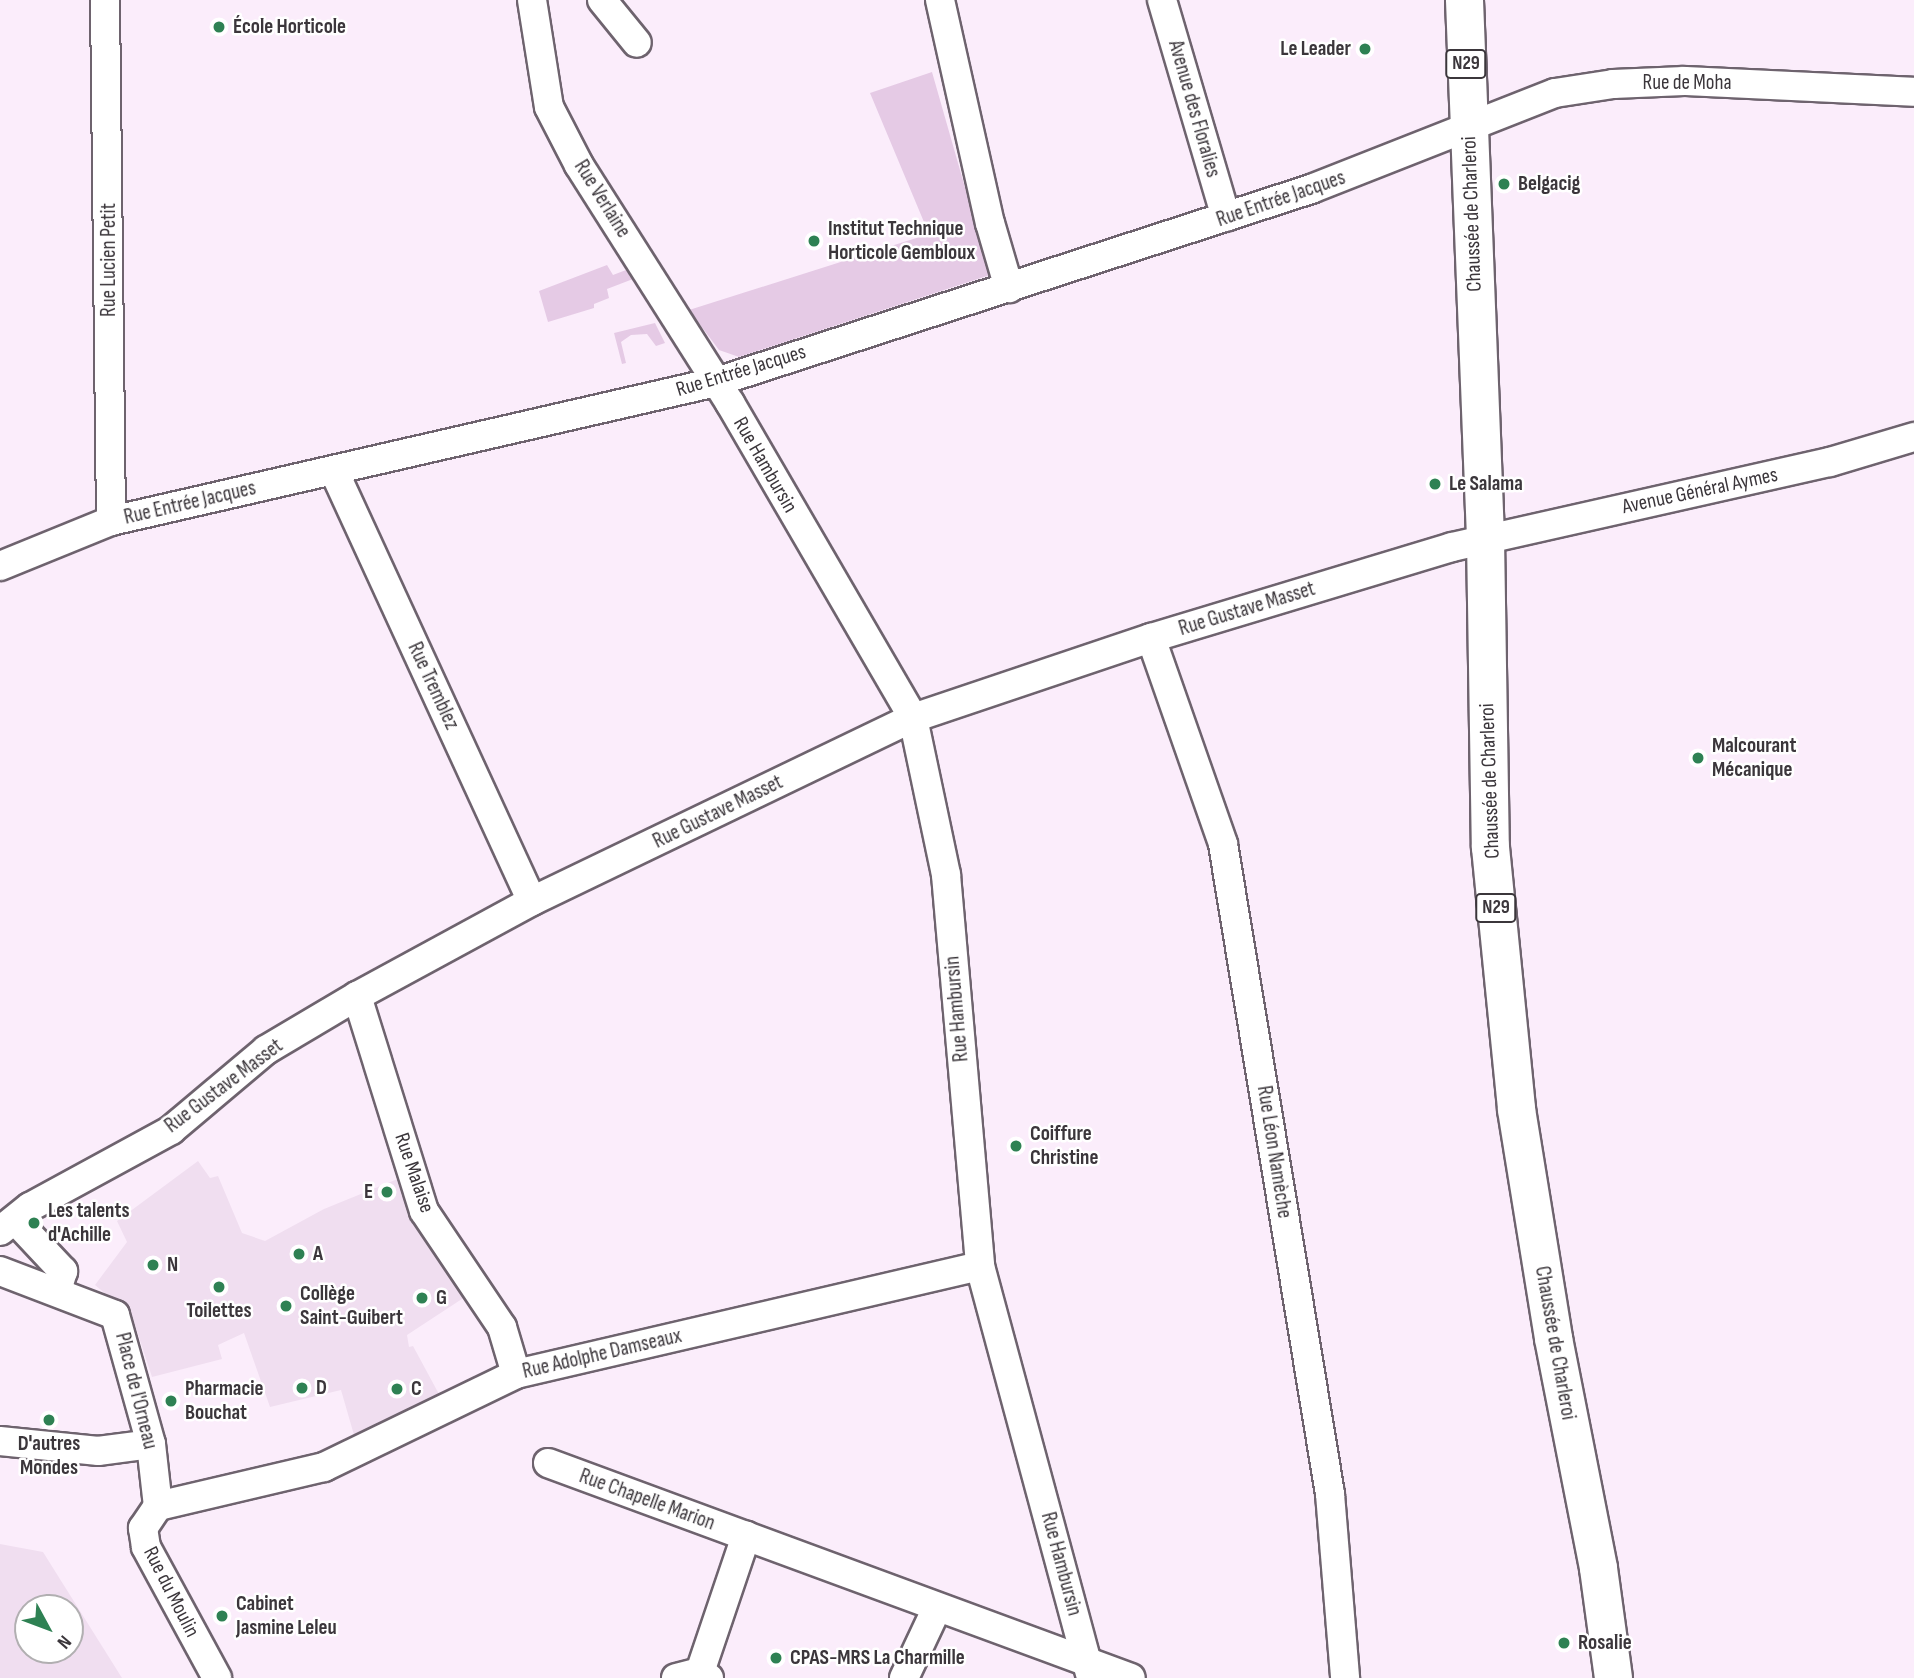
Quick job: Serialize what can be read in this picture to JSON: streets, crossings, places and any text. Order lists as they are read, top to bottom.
{
  "streets": {
    "main road": ["N29", "Chaussée de Charleroi"],
    "street": [
      "Rue de Moha",
      "Avenue des Floralies",
      "Rue Verlaine",
      "Rue Entrée Jacques",
      "Rue Lucien Petit",
      "Rue Hambursin",
      "Avenue Général Aymes",
      "Rue Gustave Masset",
      "Rue Tremblez",
      "Rue Léon Namèche",
      "Rue Malaise",
      "Rue Adolphe Damseaux",
      "Place de l'Orneau",
      "Rue Chapelle Marion",
      "Rue du Moulin"
    ]
  },
  "crossings": [
    ["Rue de Moha", "Rue Entrée Jacques"],
    ["Rue de Moha", "Chaussée de Charleroi"],
    ["Avenue des Floralies", "Rue Entrée Jacques"],
    ["Rue Verlaine", "Rue Entrée Jacques"],
    ["Rue Verlaine", "Rue Hambursin"],
    ["Rue Entrée Jacques", "Chaussée de Charleroi"],
    ["Rue Entrée Jacques", "Rue Lucien Petit"],
    ["Rue Entrée Jacques", "Rue Hambursin"],
    ["Rue Entrée Jacques", "Rue Tremblez"],
    ["Chaussée de Charleroi", "Avenue Général Aymes"],
    ["Chaussée de Charleroi", "Rue Gustave Masset"],
    ["Rue Hambursin", "Rue Gustave Masset"],
    ["Rue Hambursin", "Rue Adolphe Damseaux"],
    ["Rue Hambursin", "Rue Chapelle Marion"],
    ["Avenue Général Aymes", "Rue Gustave Masset"],
    ["Rue Gustave Masset", "Rue Tremblez"],
    ["Rue Gustave Masset", "Rue Léon Namèche"],
    ["Rue Gustave Masset", "Rue Malaise"],
    ["Rue Malaise", "Rue Adolphe Damseaux"],
    ["Rue Adolphe Damseaux", "Place de l'Orneau"],
    ["Rue Adolphe Damseaux", "Rue du Moulin"],
    ["Place de l'Orneau", "Rue du Moulin"]
  ],
  "places": [
    "École Horticole",
    "Le Leader",
    "Belgacig",
    "Institut Technique Horticole Gembloux",
    "Le Salama",
    "Malcourant Mécanique",
    "Coiffure Christine",
    "E",
    "Les talents d'Achille",
    "A",
    "N",
    "Toilettes",
    "G",
    "Collège Saint-Guibert",
    "D",
    "C",
    "Pharmacie Bouchat",
    "D'autres Mondes",
    "Cabinet Jasmine Leleu",
    "Rosalie",
    "CPAS-MRS La Charmille"
  ],
  "north": "bottom right"
}
